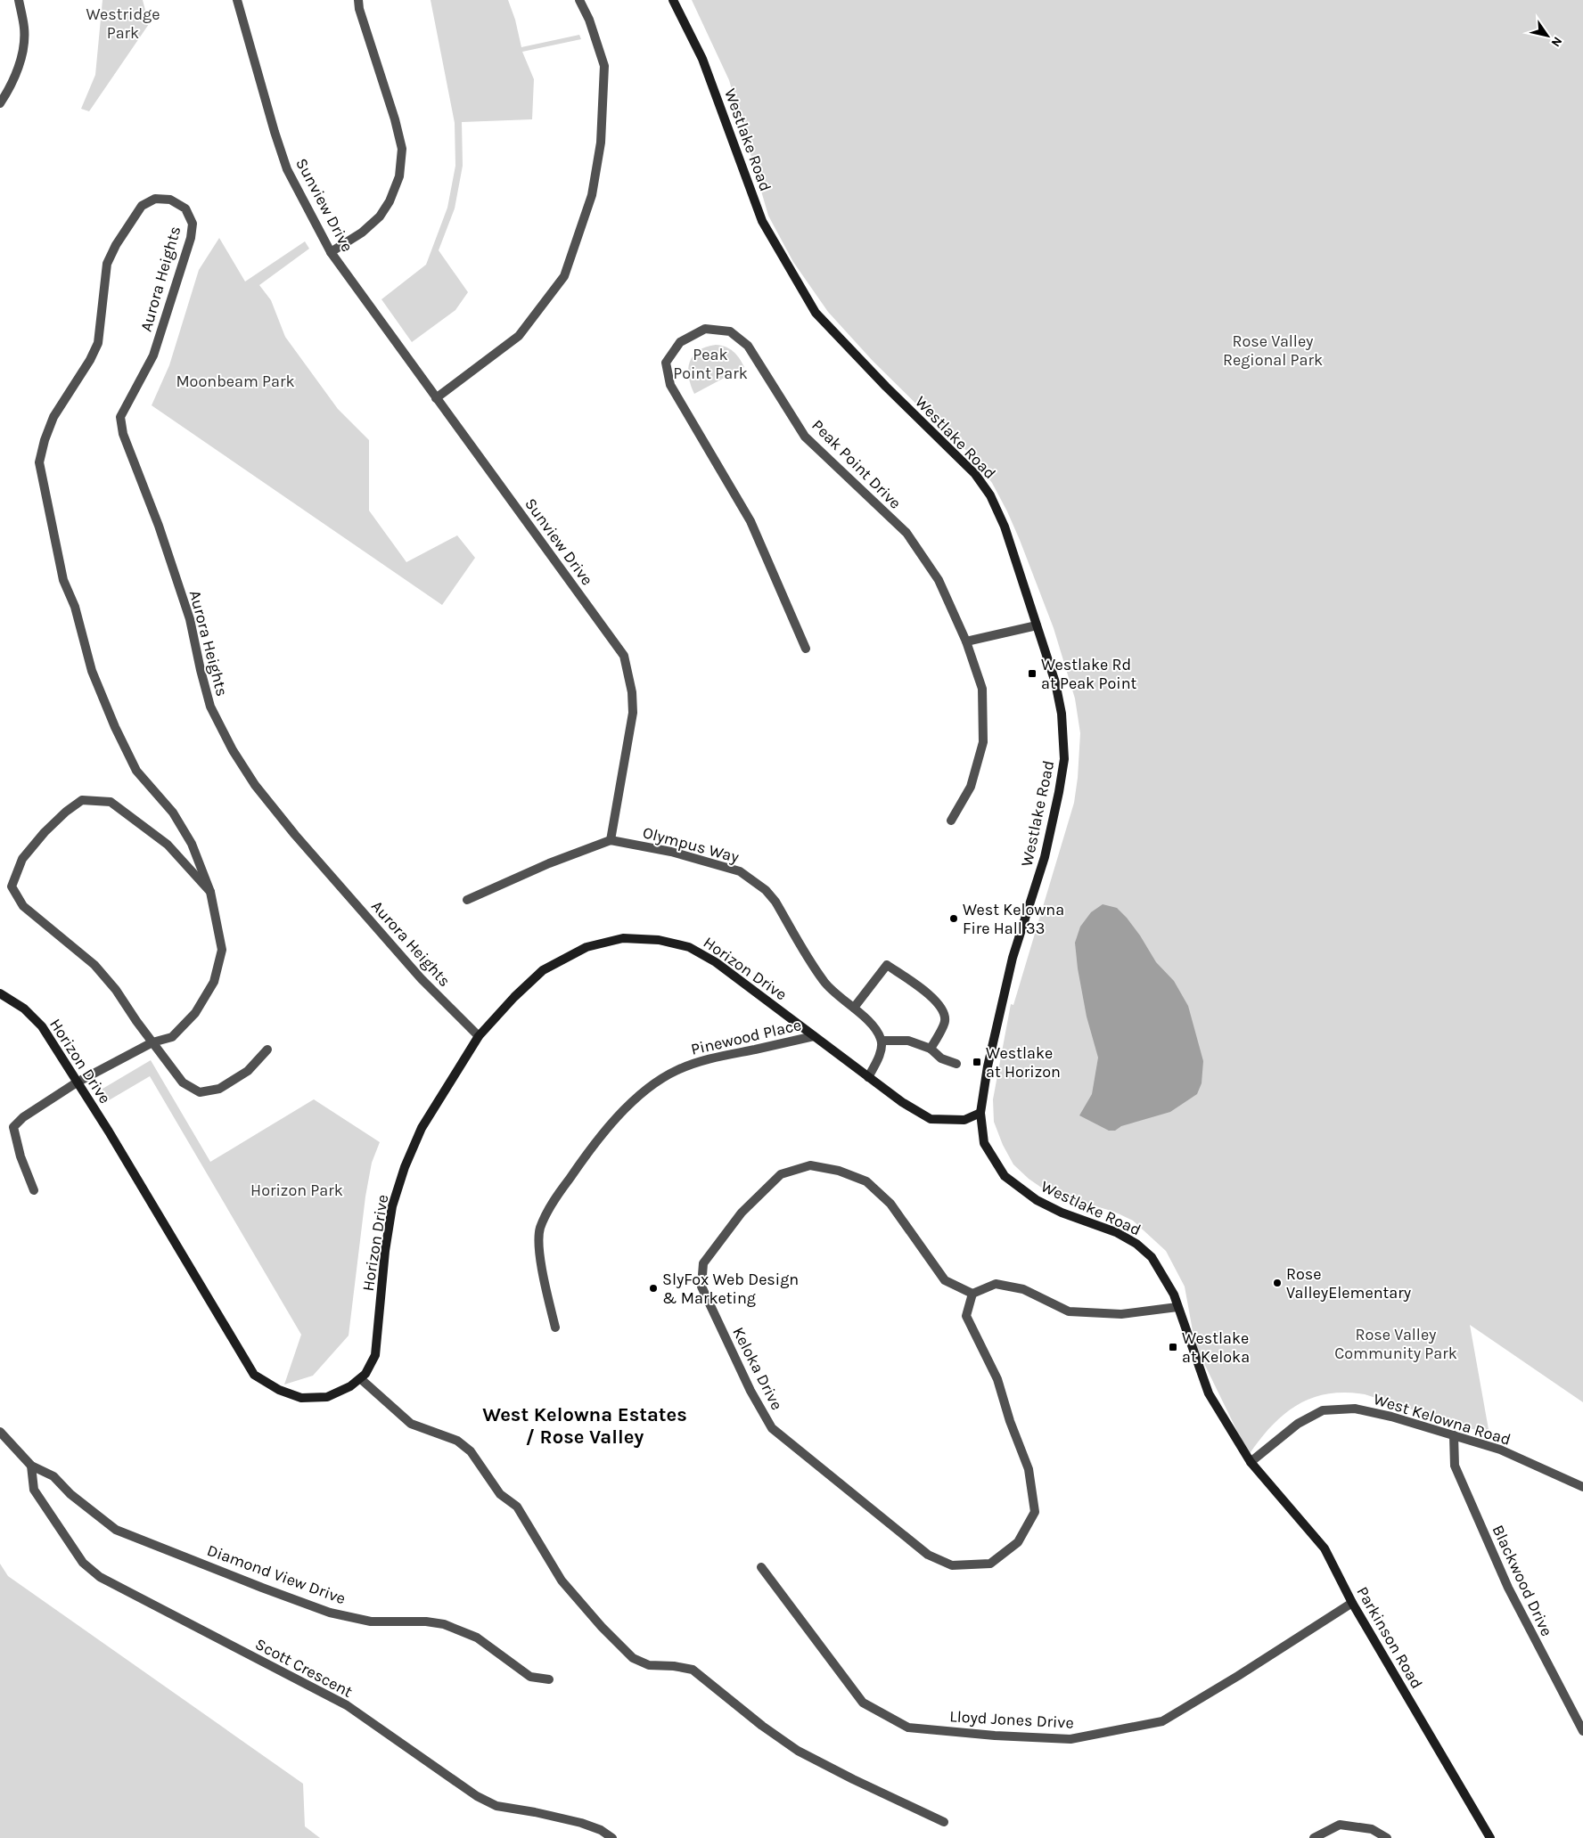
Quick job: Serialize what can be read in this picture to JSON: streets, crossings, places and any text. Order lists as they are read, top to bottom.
{
  "streets": {
    "street": [
      "Westlake Road",
      "Sunview Drive",
      "Aurora Heights",
      "Peak Point Drive",
      "Olympus Way",
      "Horizon Drive",
      "Pinewood Place",
      "Keloka Drive",
      "West Kelowna Road",
      "Diamond View Drive",
      "Blackwood Drive",
      "Parkinson Road",
      "Scott Crescent",
      "Lloyd Jones Drive"
    ]
  },
  "crossings": [
    ["Westlake Road", "Horizon Drive"],
    ["Westlake Road", "West Kelowna Road"],
    ["Westlake Road", "Parkinson Road"],
    ["Sunview Drive", "Olympus Way"],
    ["Aurora Heights", "Horizon Drive"],
    ["Horizon Drive", "Pinewood Place"],
    ["West Kelowna Road", "Blackwood Drive"],
    ["West Kelowna Road", "Parkinson Road"],
    ["Diamond View Drive", "Scott Crescent"],
    ["Parkinson Road", "Lloyd Jones Drive"]
  ],
  "districts": ["West Kelowna Estates / Rose Valley"],
  "parks": [
    "Westridge Park",
    "Rose Valley Regional Park",
    "Peak Point Park",
    "Moonbeam Park",
    "Horizon Park",
    "Rose Valley Community Park"
  ],
  "places": {
    "transit": ["Westlake Rd at Peak Point", "Westlake at Horizon", "Westlake at Keloka"],
    "other": ["West Kelowna Fire Hall 33", "Rose ValleyElementary", "SlyFox Web Design & Marketing"]
  },
  "north": "bottom right"
}
